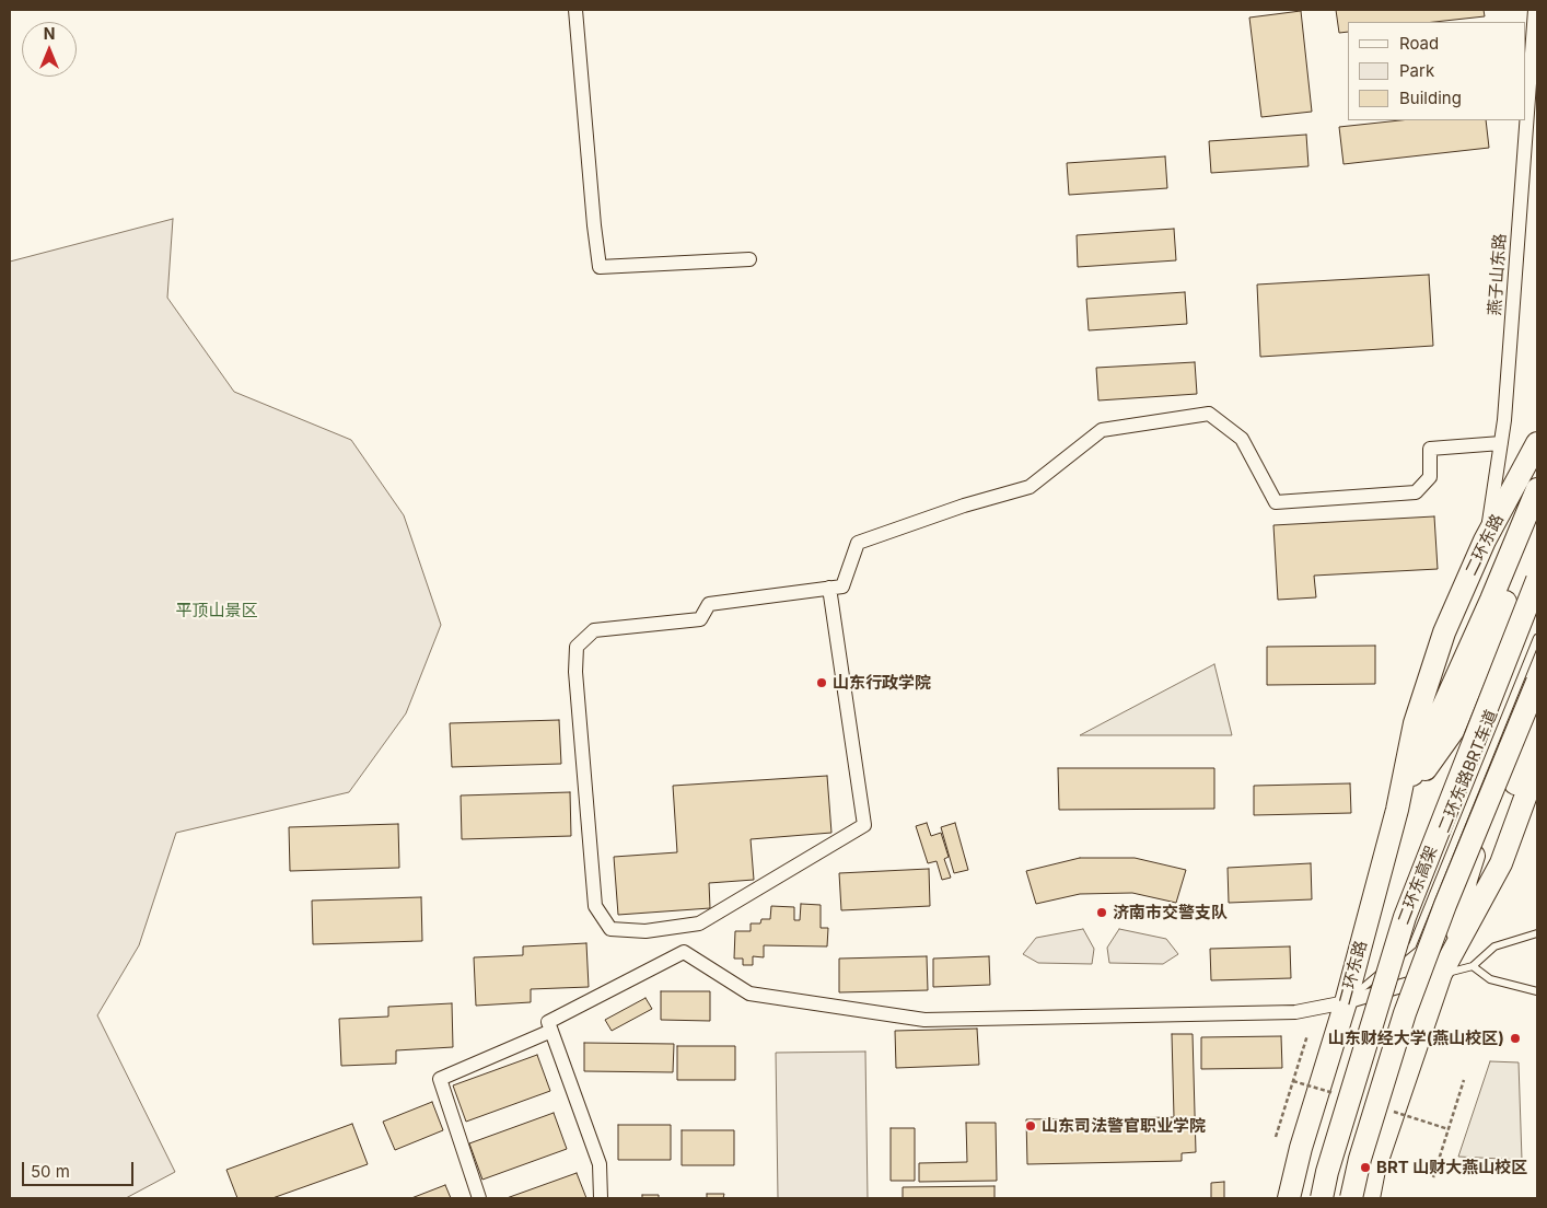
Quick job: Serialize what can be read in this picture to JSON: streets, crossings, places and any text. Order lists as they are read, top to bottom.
{
  "streets": {
    "highway": ["二环东路", "二环东高架"],
    "street": ["燕子山东路"],
    "lane": ["二环东路BRT车道"]
  },
  "crossings": [
    ["燕子山东路", "二环东路"],
    ["二环东路", "二环东路BRT车道"]
  ],
  "parks": ["平顶山景区"],
  "places": [
    "山东行政学院",
    "济南市交警支队",
    "山东财经大学(燕山校区)",
    "山东司法警官职业学院",
    "BRT 山财大燕山校区"
  ],
  "legend": ["Road", "Park", "Building"],
  "scale_bar": "50 m",
  "north": "top"
}
